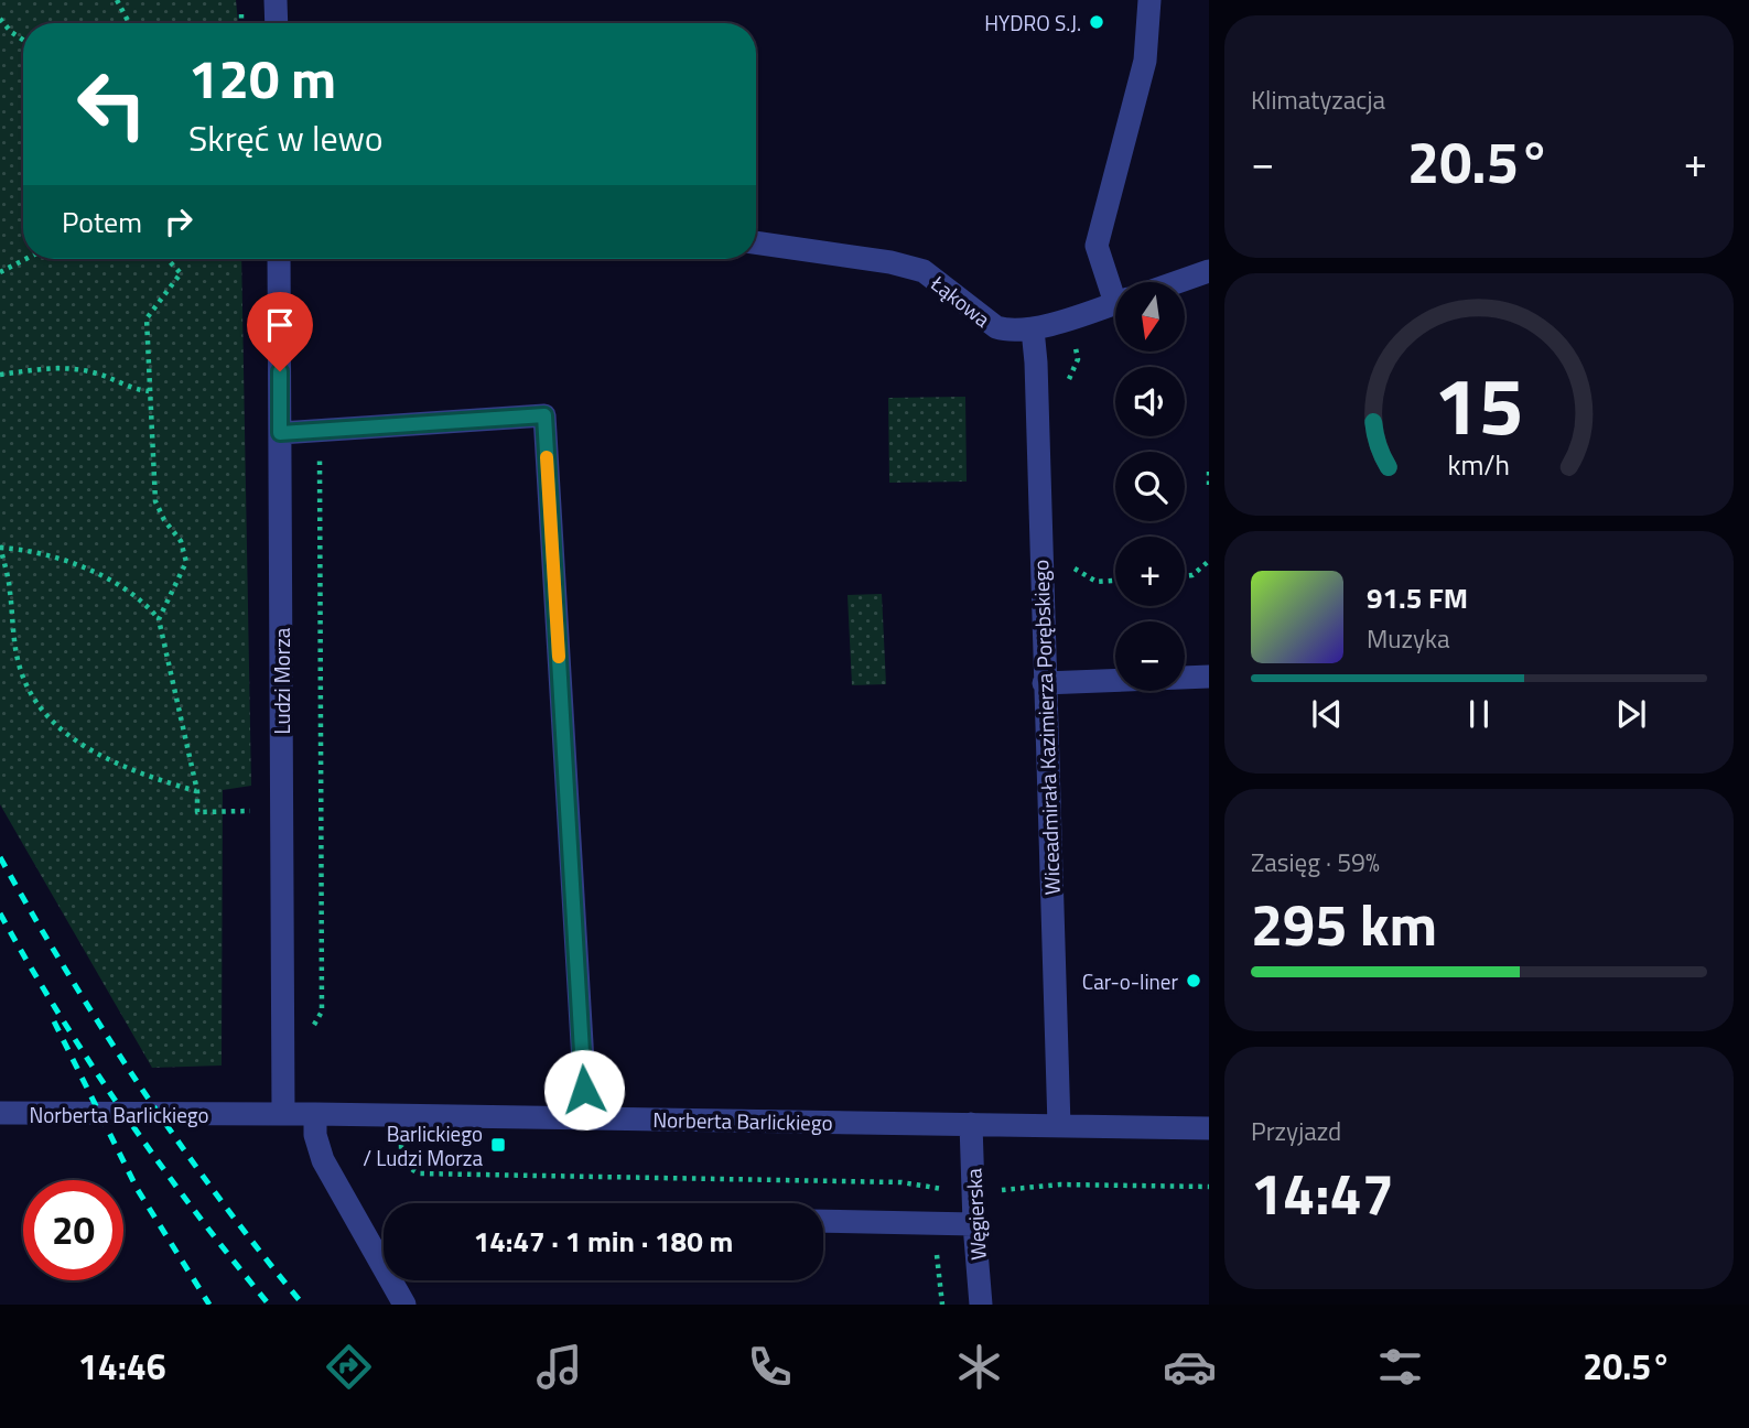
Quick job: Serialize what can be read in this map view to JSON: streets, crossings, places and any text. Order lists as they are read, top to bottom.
{
  "streets": {
    "street": [
      "Łąkowa",
      "Ludzi Morza",
      "Wiceadmirała Kazimierza Porębskiego",
      "Norberta Barlickiego",
      "Węgierska"
    ]
  },
  "crossings": [
    ["Łąkowa", "Wiceadmirała Kazimierza Porębskiego"],
    ["Ludzi Morza", "Norberta Barlickiego"],
    ["Wiceadmirała Kazimierza Porębskiego", "Norberta Barlickiego"],
    ["Norberta Barlickiego", "Węgierska"]
  ],
  "places": {
    "other": ["HYDRO S.J.", "Car-o-liner"],
    "transit": ["Barlickiego / Ludzi Morza"]
  },
  "north": "bottom",
  "page": {
    "tile": [
      "Klimatyzacja",
      ["Zasięg · 59%", "295 km"],
      ["Przyjazd", "14:47"]
    ],
    "turn": ["120 m", "Skręć w lewo"],
    "heat": ["−", "20.5°", "+"],
    "then": "Potem",
    "map_buttons": ["+", "−"],
    "song": ["91.5 FM", "Muzyka"],
    "limit": "20",
    "trip": "14:47 · 1 min · 180 m",
    "tabs": ["14:46", "20.5°"],
    "gauge": ["15", "km/h"]
  }
}
